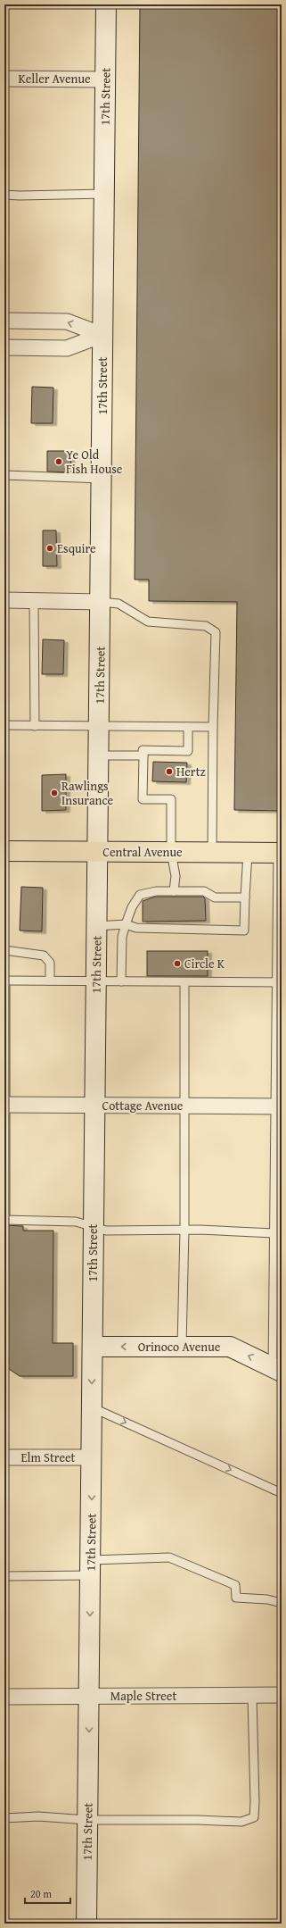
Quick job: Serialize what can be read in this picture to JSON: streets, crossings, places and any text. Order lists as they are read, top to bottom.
{
  "streets": {
    "main road": ["Central Avenue"],
    "street": [
      "Keller Avenue",
      "17th Street",
      "Cottage Avenue",
      "Orinoco Avenue",
      "Elm Street",
      "Maple Street"
    ]
  },
  "crossings": [
    ["Keller Avenue", "17th Street"],
    ["17th Street", "Central Avenue"],
    ["17th Street", "Cottage Avenue"],
    ["17th Street", "Orinoco Avenue"],
    ["17th Street", "Elm Street"],
    ["17th Street", "Maple Street"]
  ],
  "one_way": ["Orinoco Avenue"],
  "places": [
    "Ye Old Fish House",
    "Esquire",
    "Hertz",
    "Rawlings Insurance",
    "Circle K"
  ],
  "scale_bar": "20 m"
}
